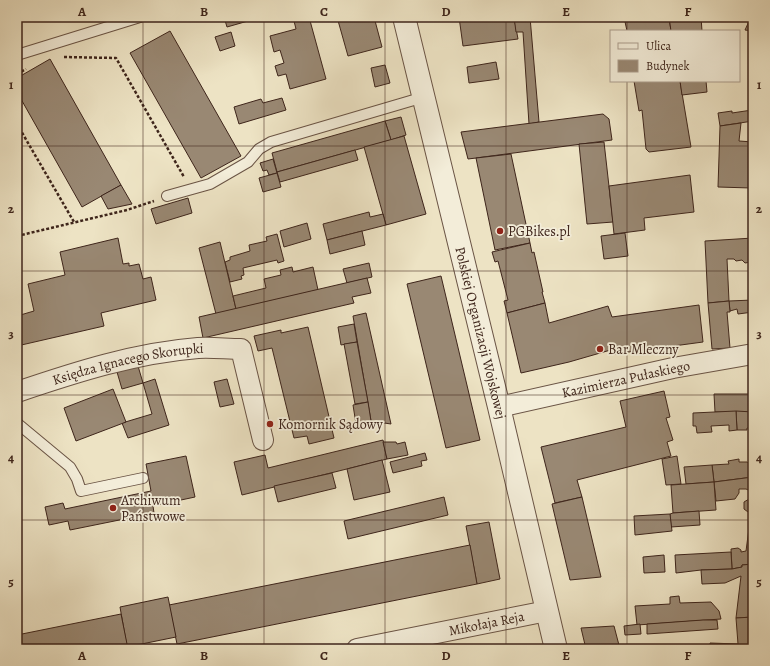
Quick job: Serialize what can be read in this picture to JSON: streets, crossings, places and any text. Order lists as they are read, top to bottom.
{
  "streets": {
    "street": [
      "Polskiej Organizacji Wojskowej",
      "Księdza Ignacego Skorupki",
      "Kazimierza Pułaskiego",
      "Mikołaja Reja"
    ]
  },
  "crossings": [
    ["Polskiej Organizacji Wojskowej", "Kazimierza Pułaskiego"],
    ["Polskiej Organizacji Wojskowej", "Mikołaja Reja"]
  ],
  "places": [
    "PGBikes.pl",
    "Bar Mleczny",
    "Komornik Sądowy",
    "Archiwum Państwowe"
  ],
  "legend": ["Ulica", "Budynek"],
  "grid": {
    "columns": [
      "A",
      "B",
      "C",
      "D",
      "E",
      "F"
    ],
    "rows": [
      "1",
      "2",
      "3",
      "4",
      "5"
    ]
  }
}
